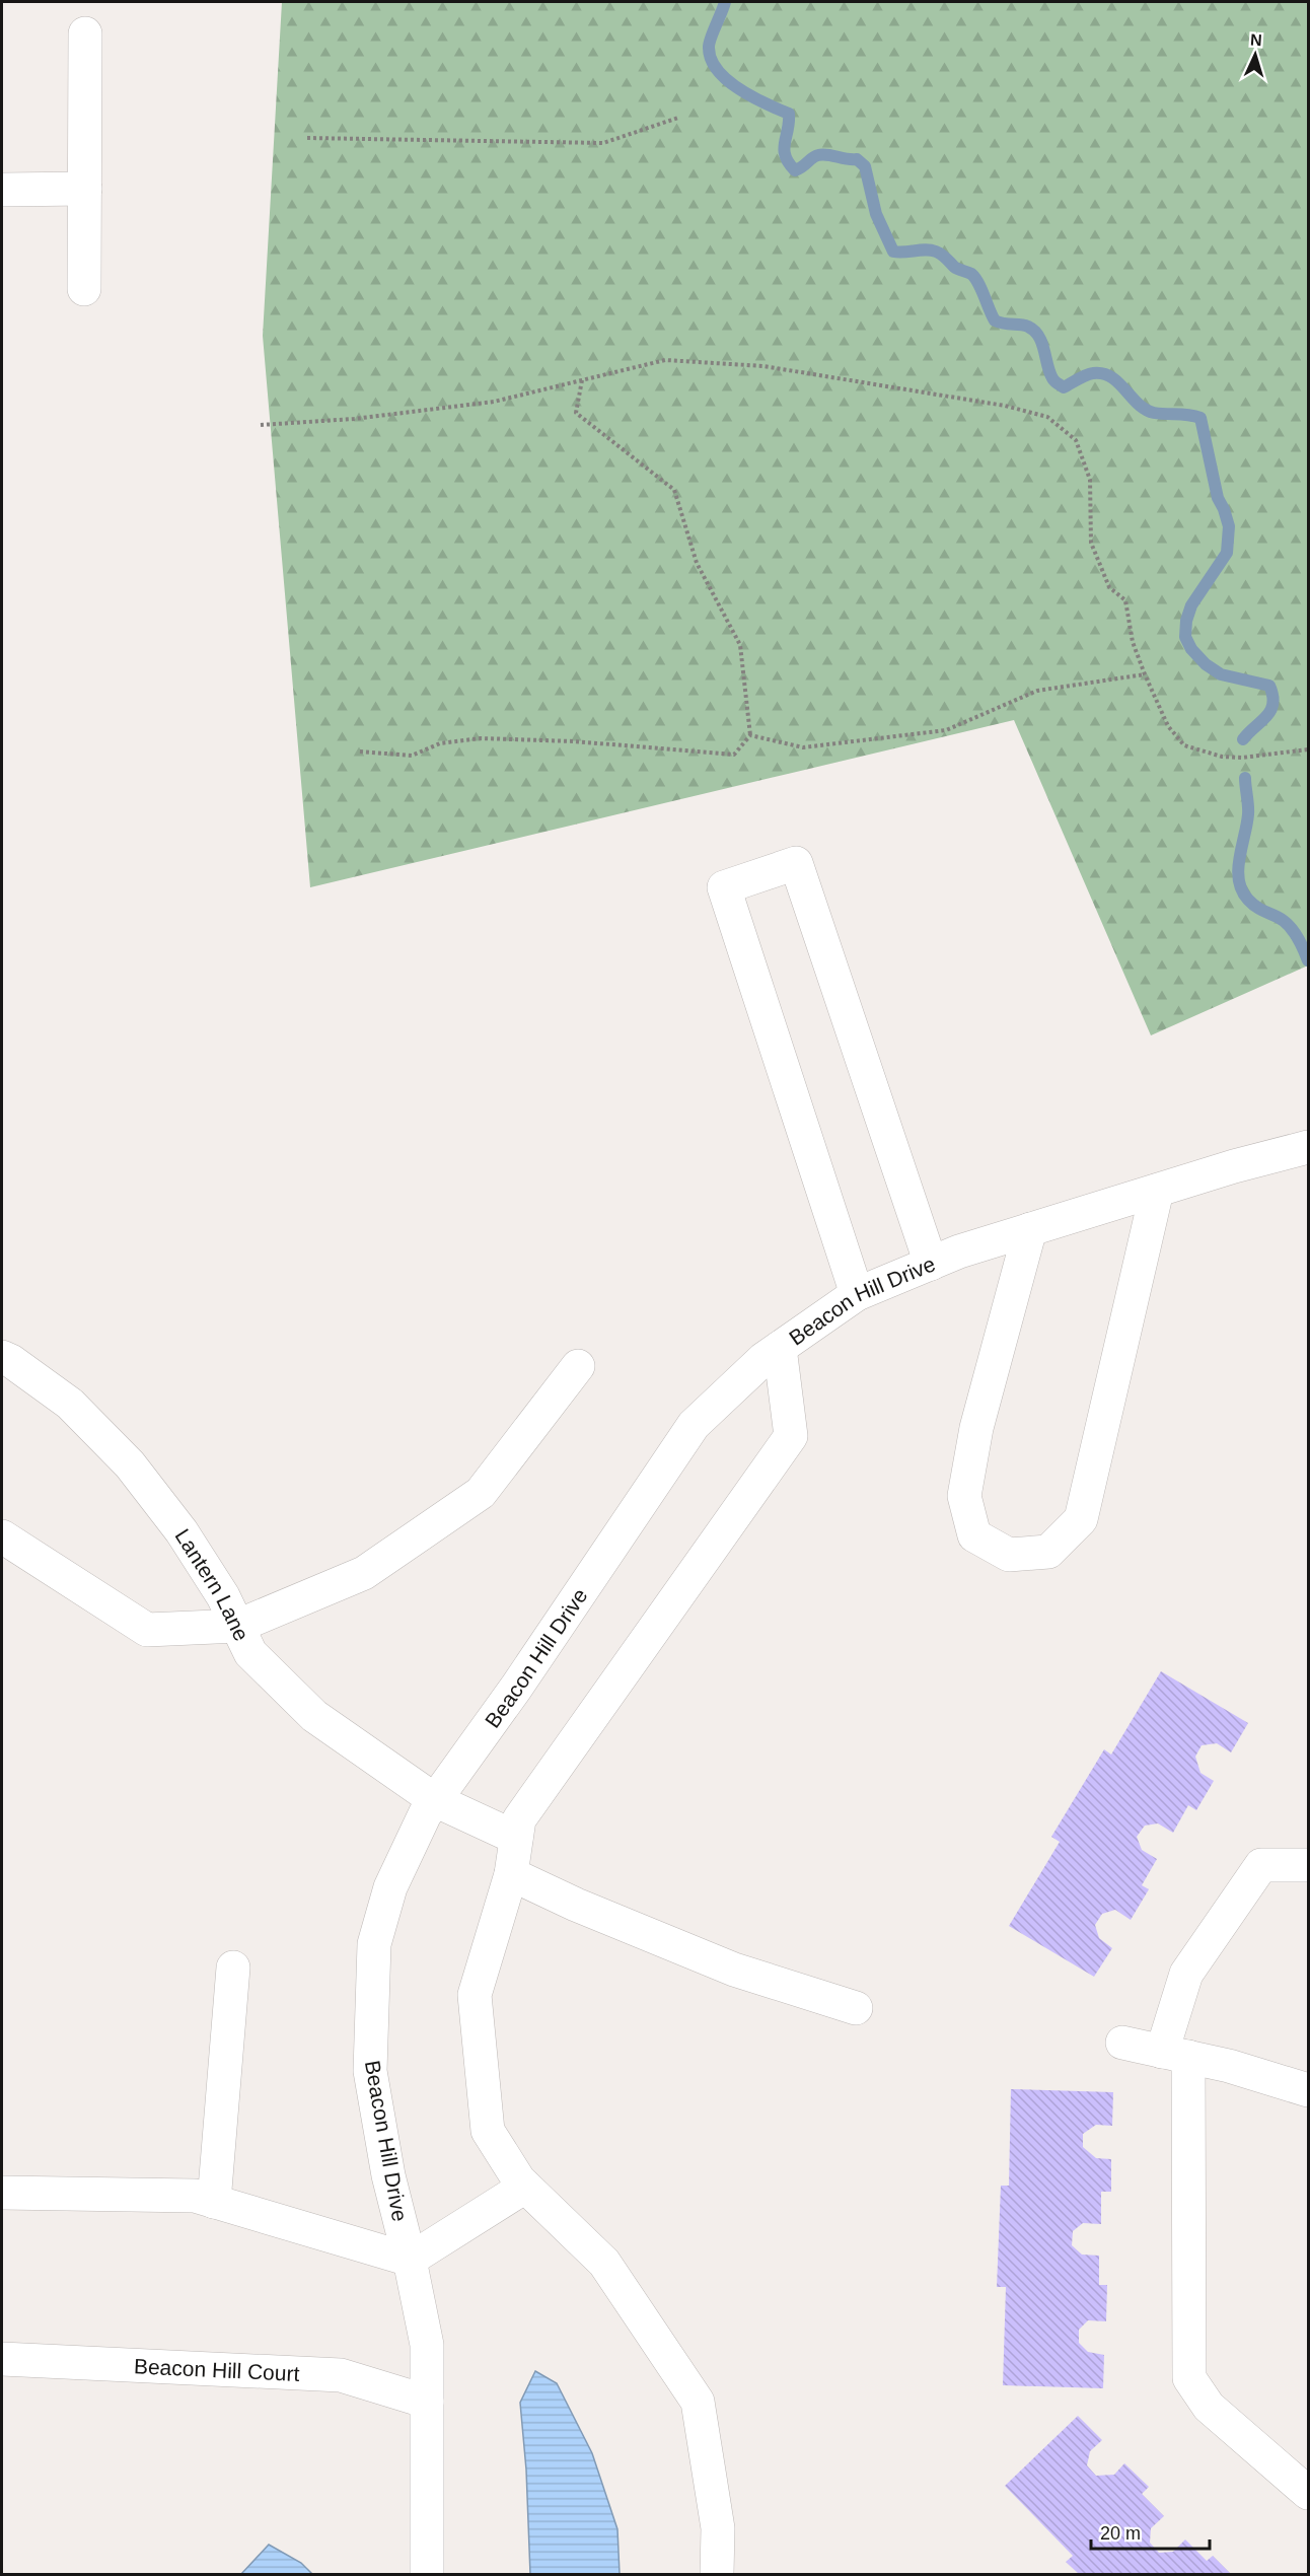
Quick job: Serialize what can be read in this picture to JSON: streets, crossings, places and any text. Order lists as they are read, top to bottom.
{
  "streets": {
    "street": ["Beacon Hill Drive", "Lantern Lane", "Beacon Hill Court"]
  },
  "crossings": [
    ["Beacon Hill Drive", "Lantern Lane"],
    ["Beacon Hill Drive", "Beacon Hill Court"]
  ],
  "scale_bar": "20 m",
  "north": "top"
}
